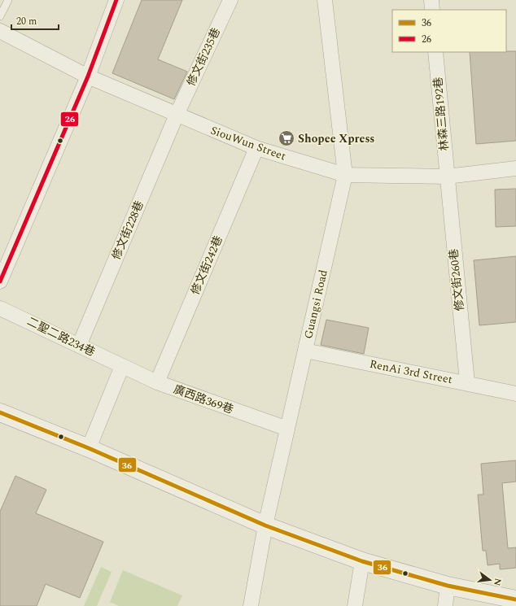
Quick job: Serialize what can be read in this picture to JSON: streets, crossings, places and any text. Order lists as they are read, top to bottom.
{
  "streets": {
    "street": [
      "修文街235巷",
      "林森三路192巷",
      "SiouWun Street",
      "修文街228巷",
      "修文街242巷",
      "修文街260巷",
      "Guangsi Road",
      "二聖二路234巷",
      "RenAi 3rd Street",
      "廣西路369巷"
    ]
  },
  "crossings": [
    ["修文街235巷", "SiouWun Street"],
    ["修文街235巷", "修文街228巷"],
    ["林森三路192巷", "SiouWun Street"],
    ["林森三路192巷", "修文街260巷"],
    ["SiouWun Street", "修文街228巷"],
    ["SiouWun Street", "修文街242巷"],
    ["SiouWun Street", "修文街260巷"],
    ["SiouWun Street", "Guangsi Road"],
    ["修文街228巷", "二聖二路234巷"],
    ["修文街242巷", "廣西路369巷"],
    ["修文街260巷", "RenAi 3rd Street"],
    ["Guangsi Road", "RenAi 3rd Street"],
    ["Guangsi Road", "廣西路369巷"],
    ["二聖二路234巷", "廣西路369巷"]
  ],
  "places": {
    "supermarket": ["Shopee Xpress"]
  },
  "lines": ["transit line 26", "transit line 36"],
  "legend": ["36", "26"],
  "scale_bar": "20 m",
  "north": "right"
}
